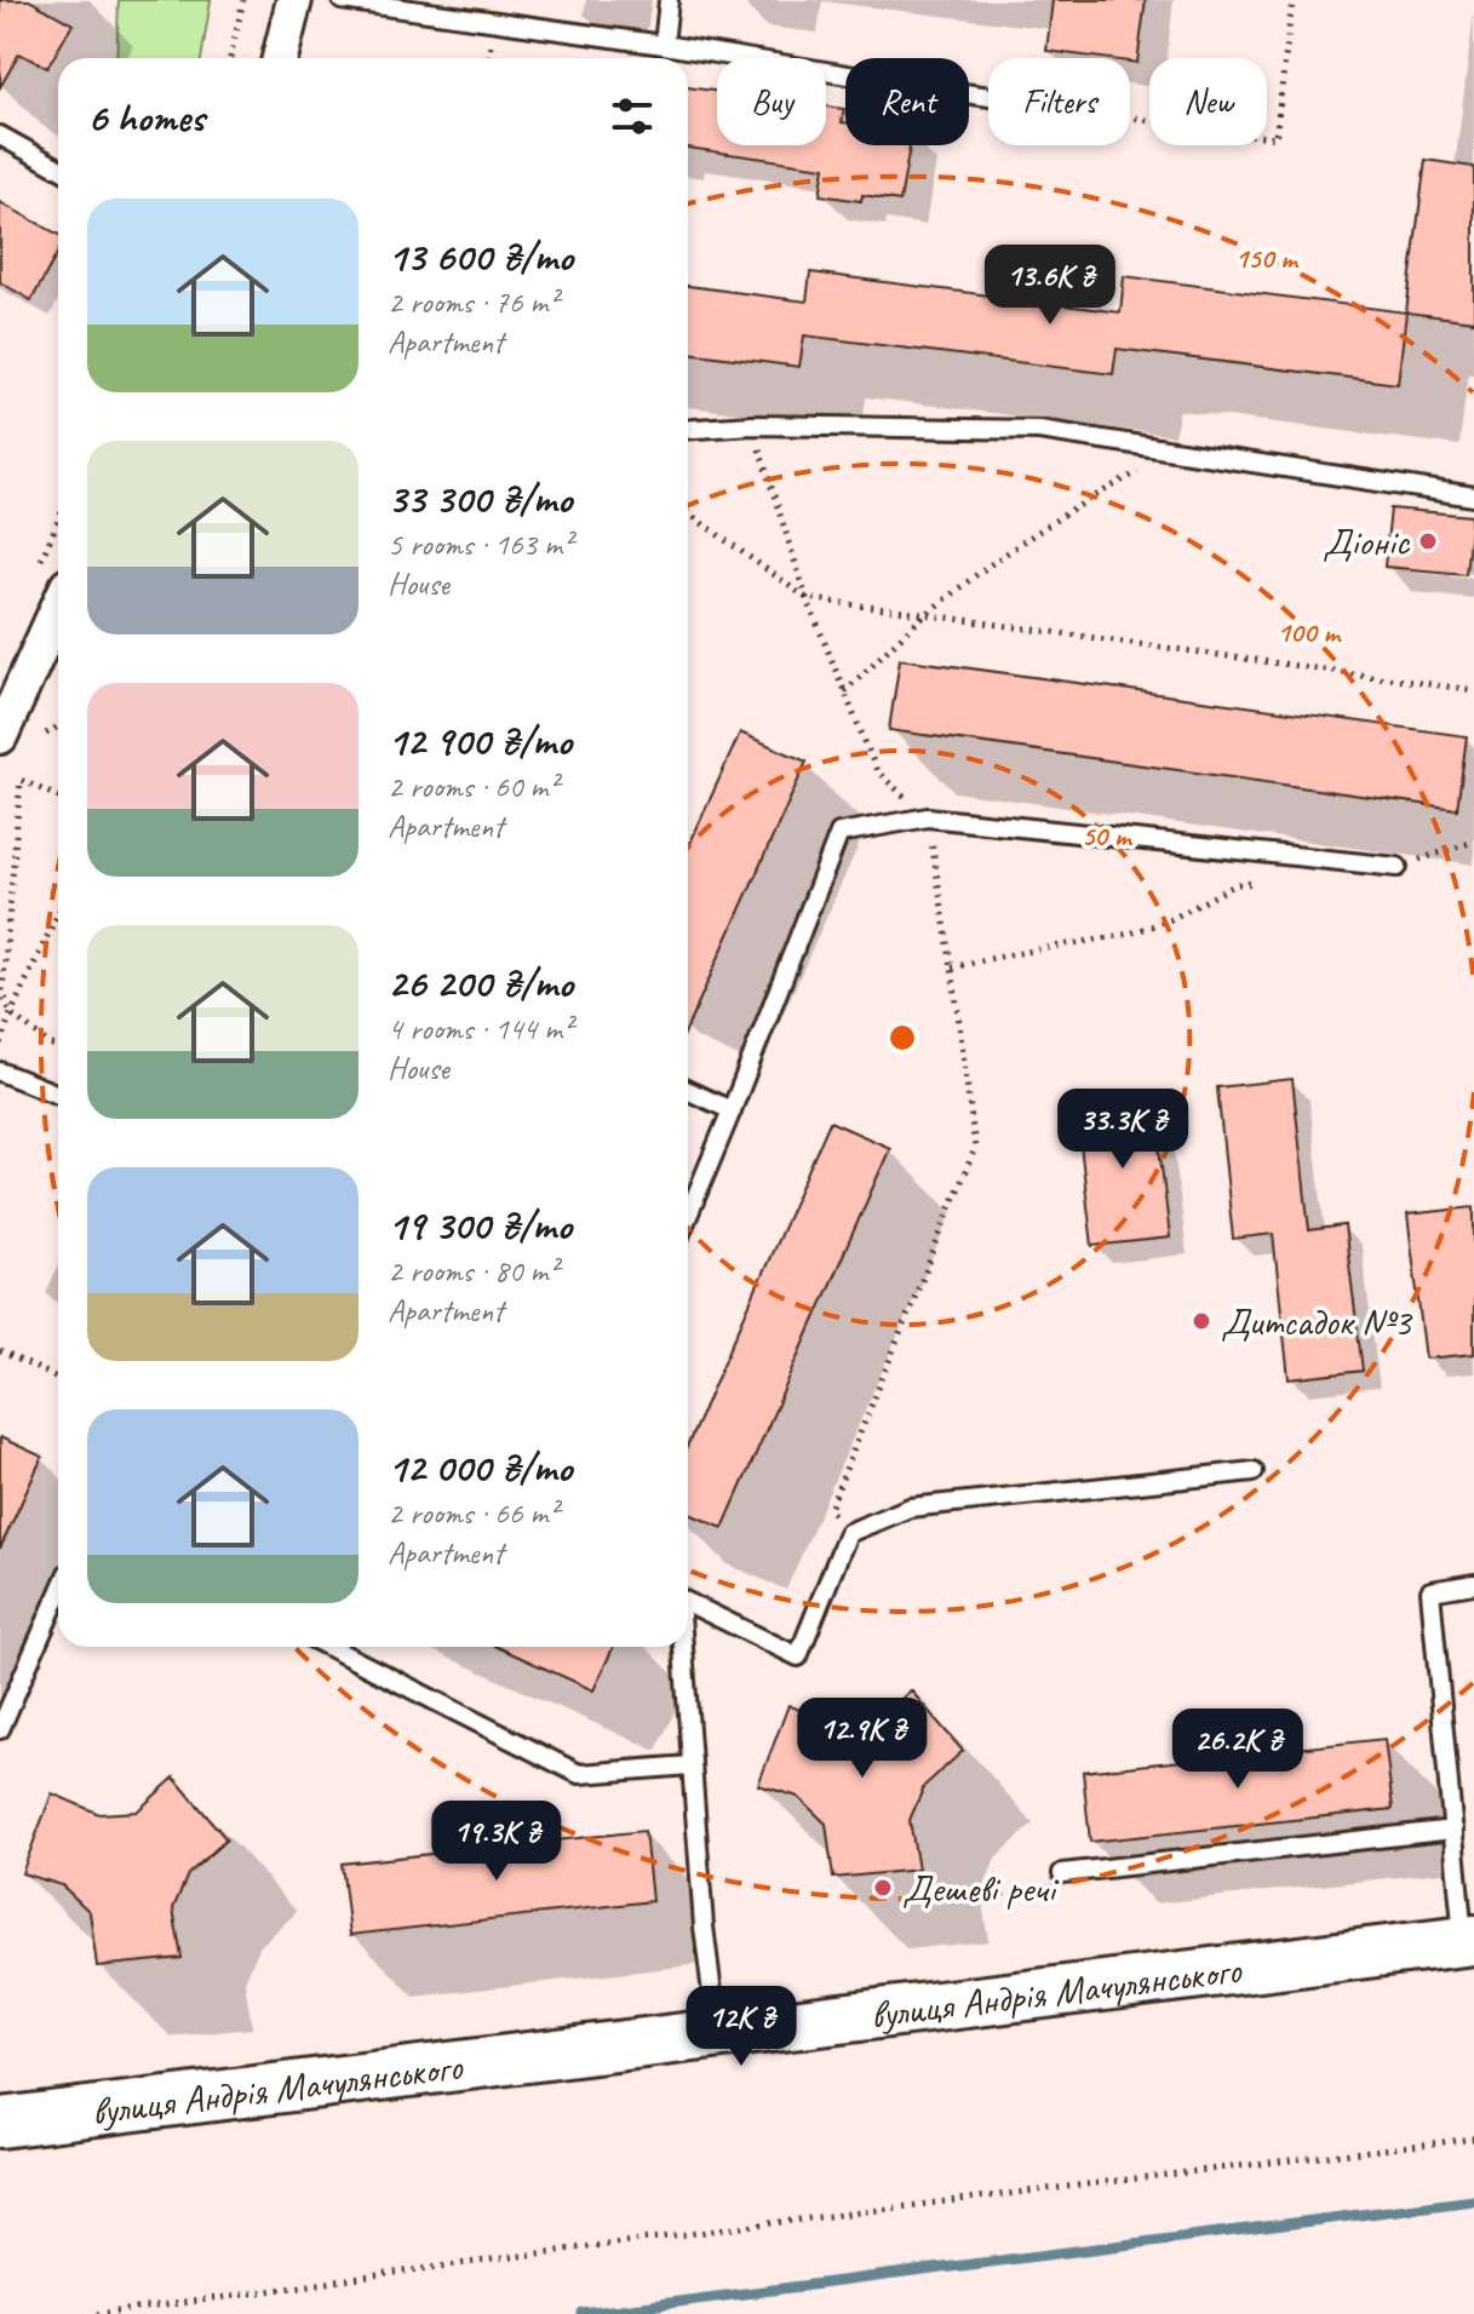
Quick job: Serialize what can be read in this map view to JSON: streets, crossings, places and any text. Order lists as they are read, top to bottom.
{
  "streets": {
    "street": ["вулиця Андрія Мачулянського"]
  },
  "places": ["Діоніс", "Дитсадок №3", "Дешеві речі"],
  "page": {
    "chip": [
      "Buy",
      "Rent",
      "Filters",
      "New"
    ],
    "heading": "6 homes",
    "list": [
      {
        "name": "13 600 ₴/mo",
        "note": "2 rooms · 76 m² · Apartment"
      },
      {
        "name": "33 300 ₴/mo",
        "note": "5 rooms · 163 m² · House"
      },
      {
        "name": "12 900 ₴/mo",
        "note": "2 rooms · 60 m² · Apartment"
      },
      {
        "name": "26 200 ₴/mo",
        "note": "4 rooms · 144 m² · House"
      },
      {
        "name": "19 300 ₴/mo",
        "note": "2 rooms · 80 m² · Apartment"
      },
      {
        "name": "12 000 ₴/mo",
        "note": "2 rooms · 66 m² · Apartment"
      }
    ],
    "price": [
      "13.6K ₴",
      "33.3K ₴",
      "12.9K ₴",
      "26.2K ₴",
      "19.3K ₴",
      "12K ₴"
    ]
  },
  "rings": ["150 m", "100 m", "50 m"]
}
